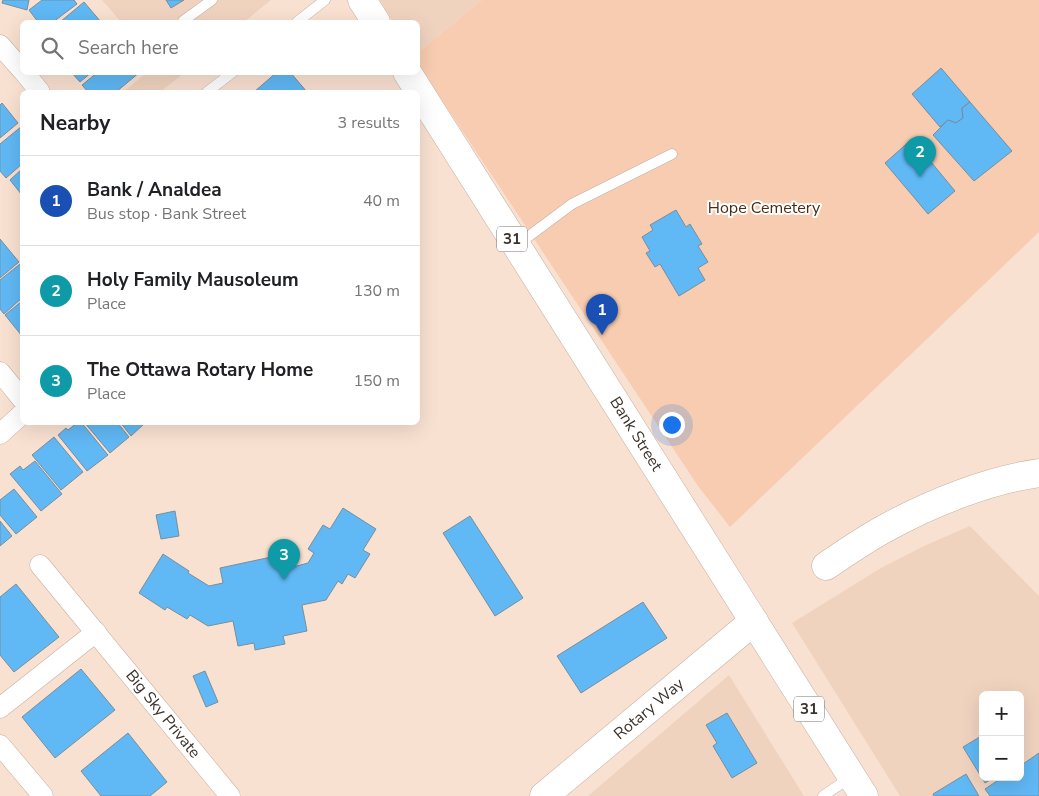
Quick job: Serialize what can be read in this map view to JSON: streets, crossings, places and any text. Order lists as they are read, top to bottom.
{
  "streets": {
    "main road": ["31", "Bank Street", "Rotary Way"],
    "street": ["Big Sky Private"]
  },
  "crossings": [
    ["Bank Street", "Rotary Way"]
  ],
  "parks": ["Hope Cemetery"],
  "page": {
    "search": "Search here",
    "heading": ["Nearby", "3 results"],
    "pins": ["2", "1", "3"],
    "list": [
      {
        "mark": "1",
        "name": "Bank / Analdea",
        "note": "Bus stop · Bank Street",
        "value": "40 m"
      },
      {
        "mark": "2",
        "name": "Holy Family Mausoleum",
        "note": "Place",
        "value": "130 m"
      },
      {
        "mark": "3",
        "name": "The Ottawa Rotary Home",
        "note": "Place",
        "value": "150 m"
      }
    ],
    "map_buttons": ["+", "−"]
  }
}
